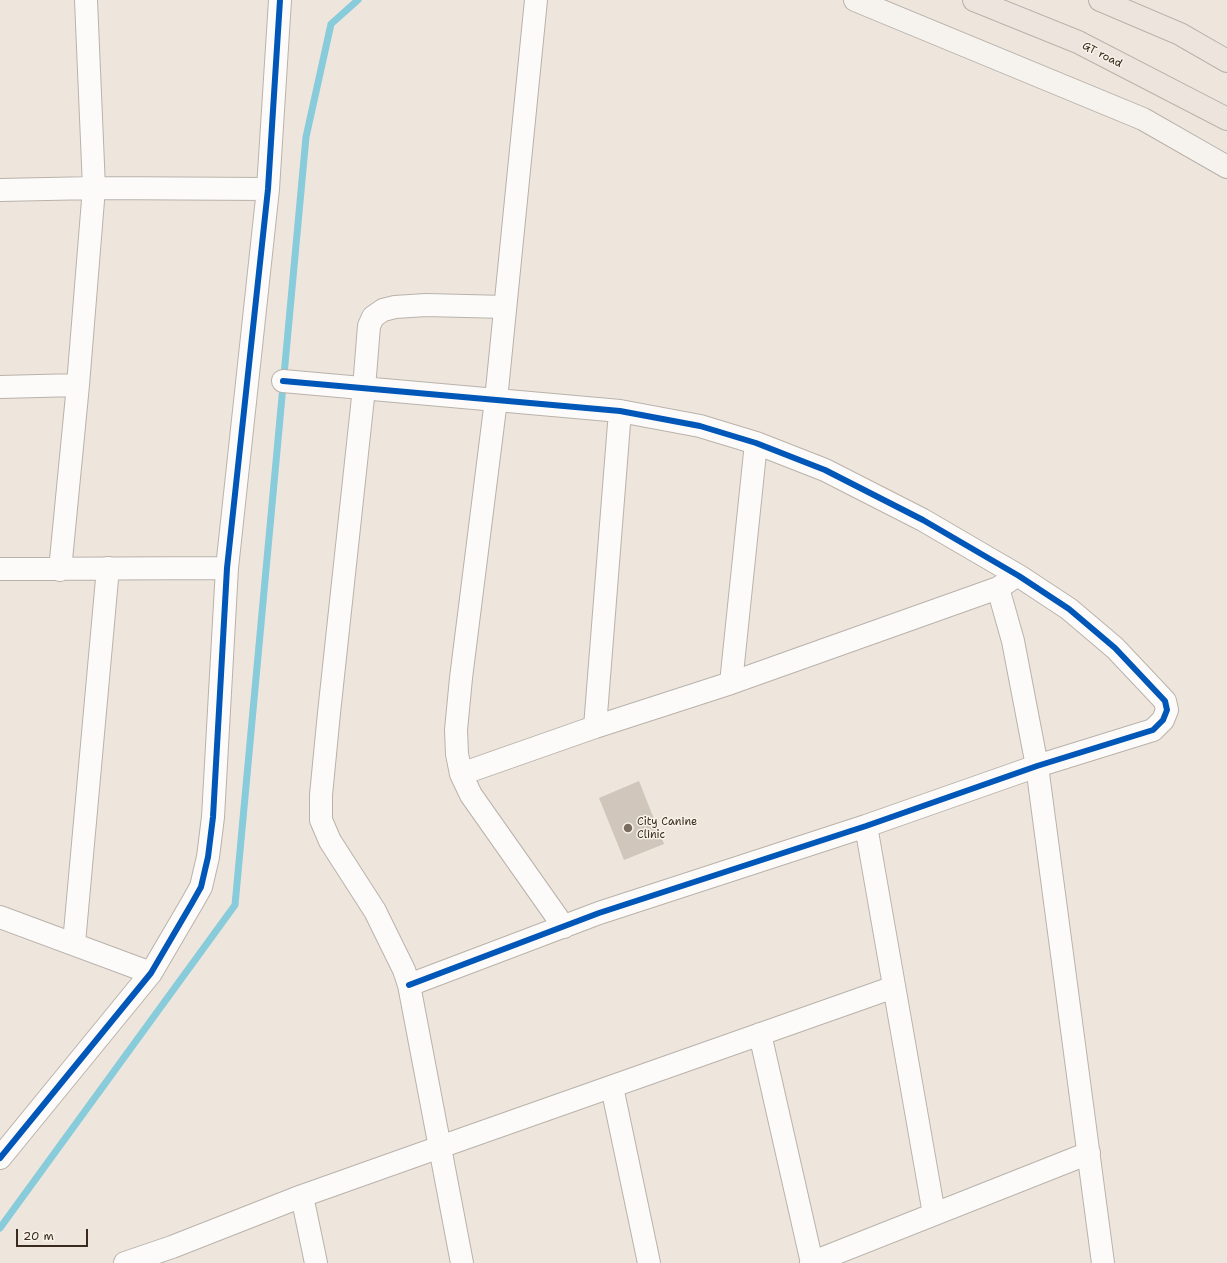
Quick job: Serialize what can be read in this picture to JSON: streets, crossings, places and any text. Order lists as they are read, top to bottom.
{
  "streets": {
    "highway": ["GT road"]
  },
  "places": ["City Canine Clinic"],
  "scale_bar": "20 m"
}
